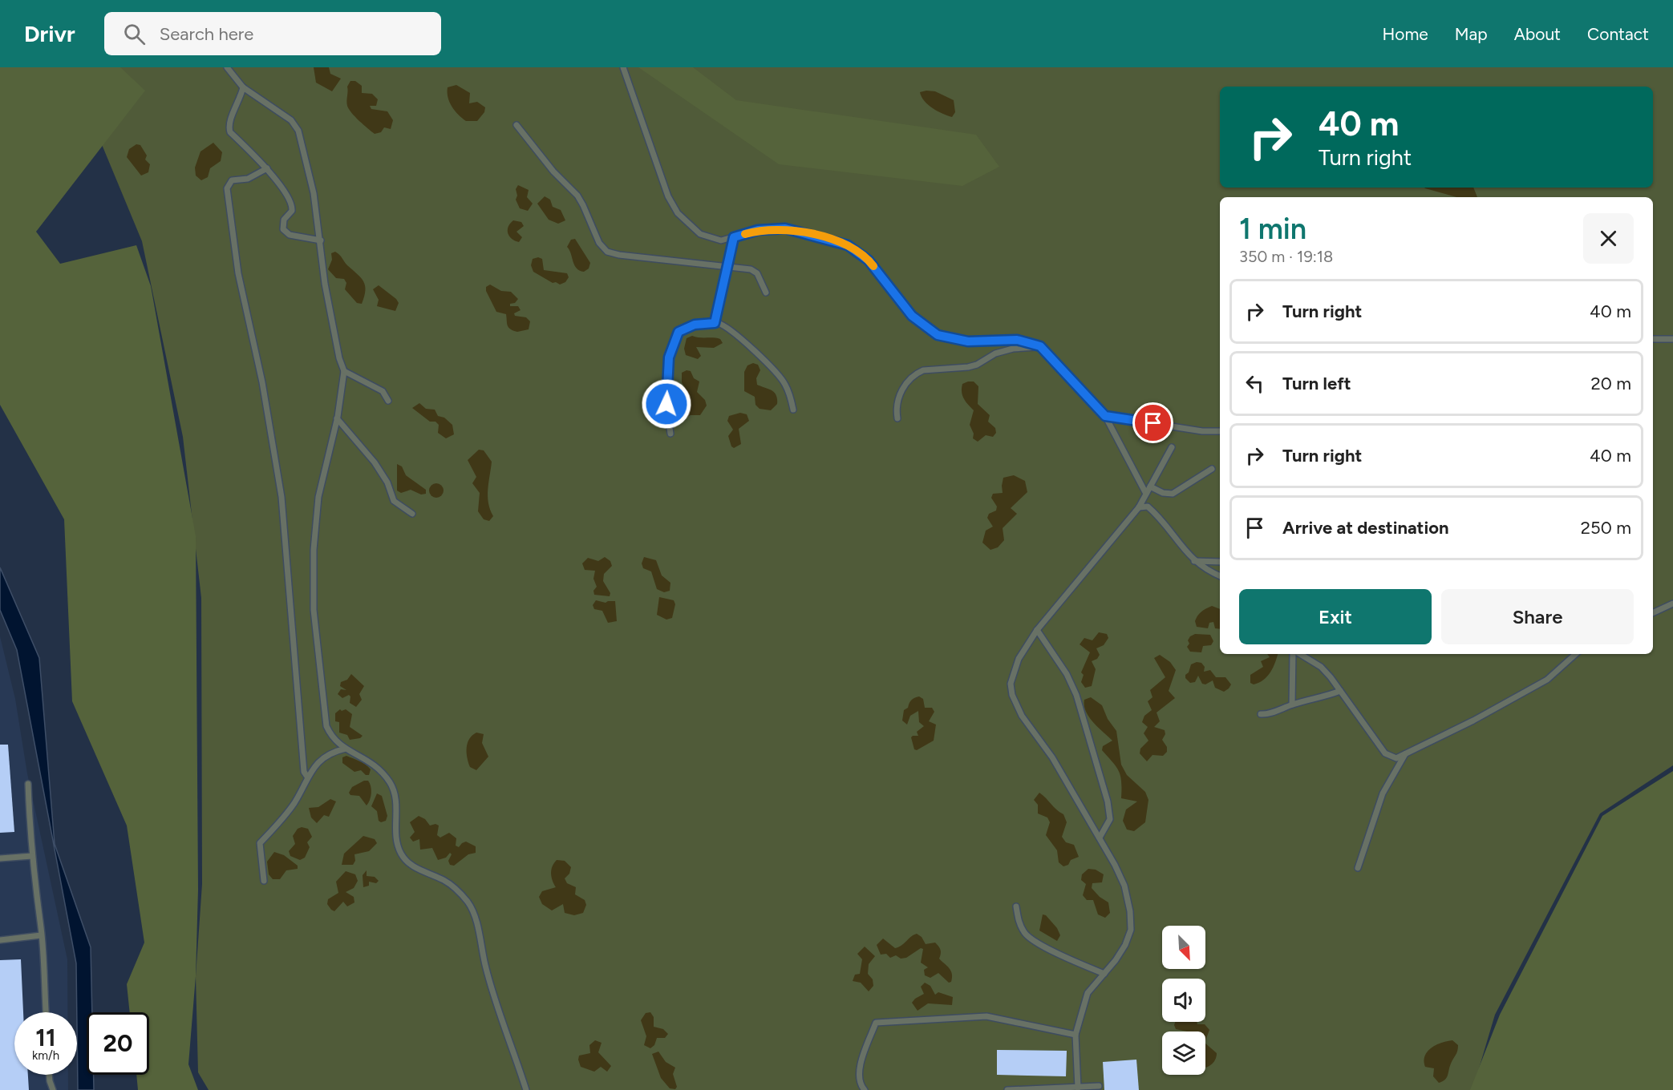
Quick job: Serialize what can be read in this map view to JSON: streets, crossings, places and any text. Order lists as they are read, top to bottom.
{
  "north": "bottom right",
  "page": {
    "header": "Drivr",
    "search": "Search here",
    "nav": [
      "Home",
      "Map",
      "About",
      "Contact"
    ],
    "turn": ["40 m", "Turn right"],
    "heading": ["1 min", "350 m · 19:18"],
    "list": [
      {
        "name": "Turn right",
        "value": "40 m"
      },
      {
        "name": "Turn left",
        "value": "20 m"
      },
      {
        "name": "Turn right",
        "value": "40 m"
      },
      {
        "name": "Arrive at destination",
        "value": "250 m"
      }
    ],
    "buttons": ["Exit", "Share"],
    "speed": "11 km/h",
    "limit": "20"
  }
}
